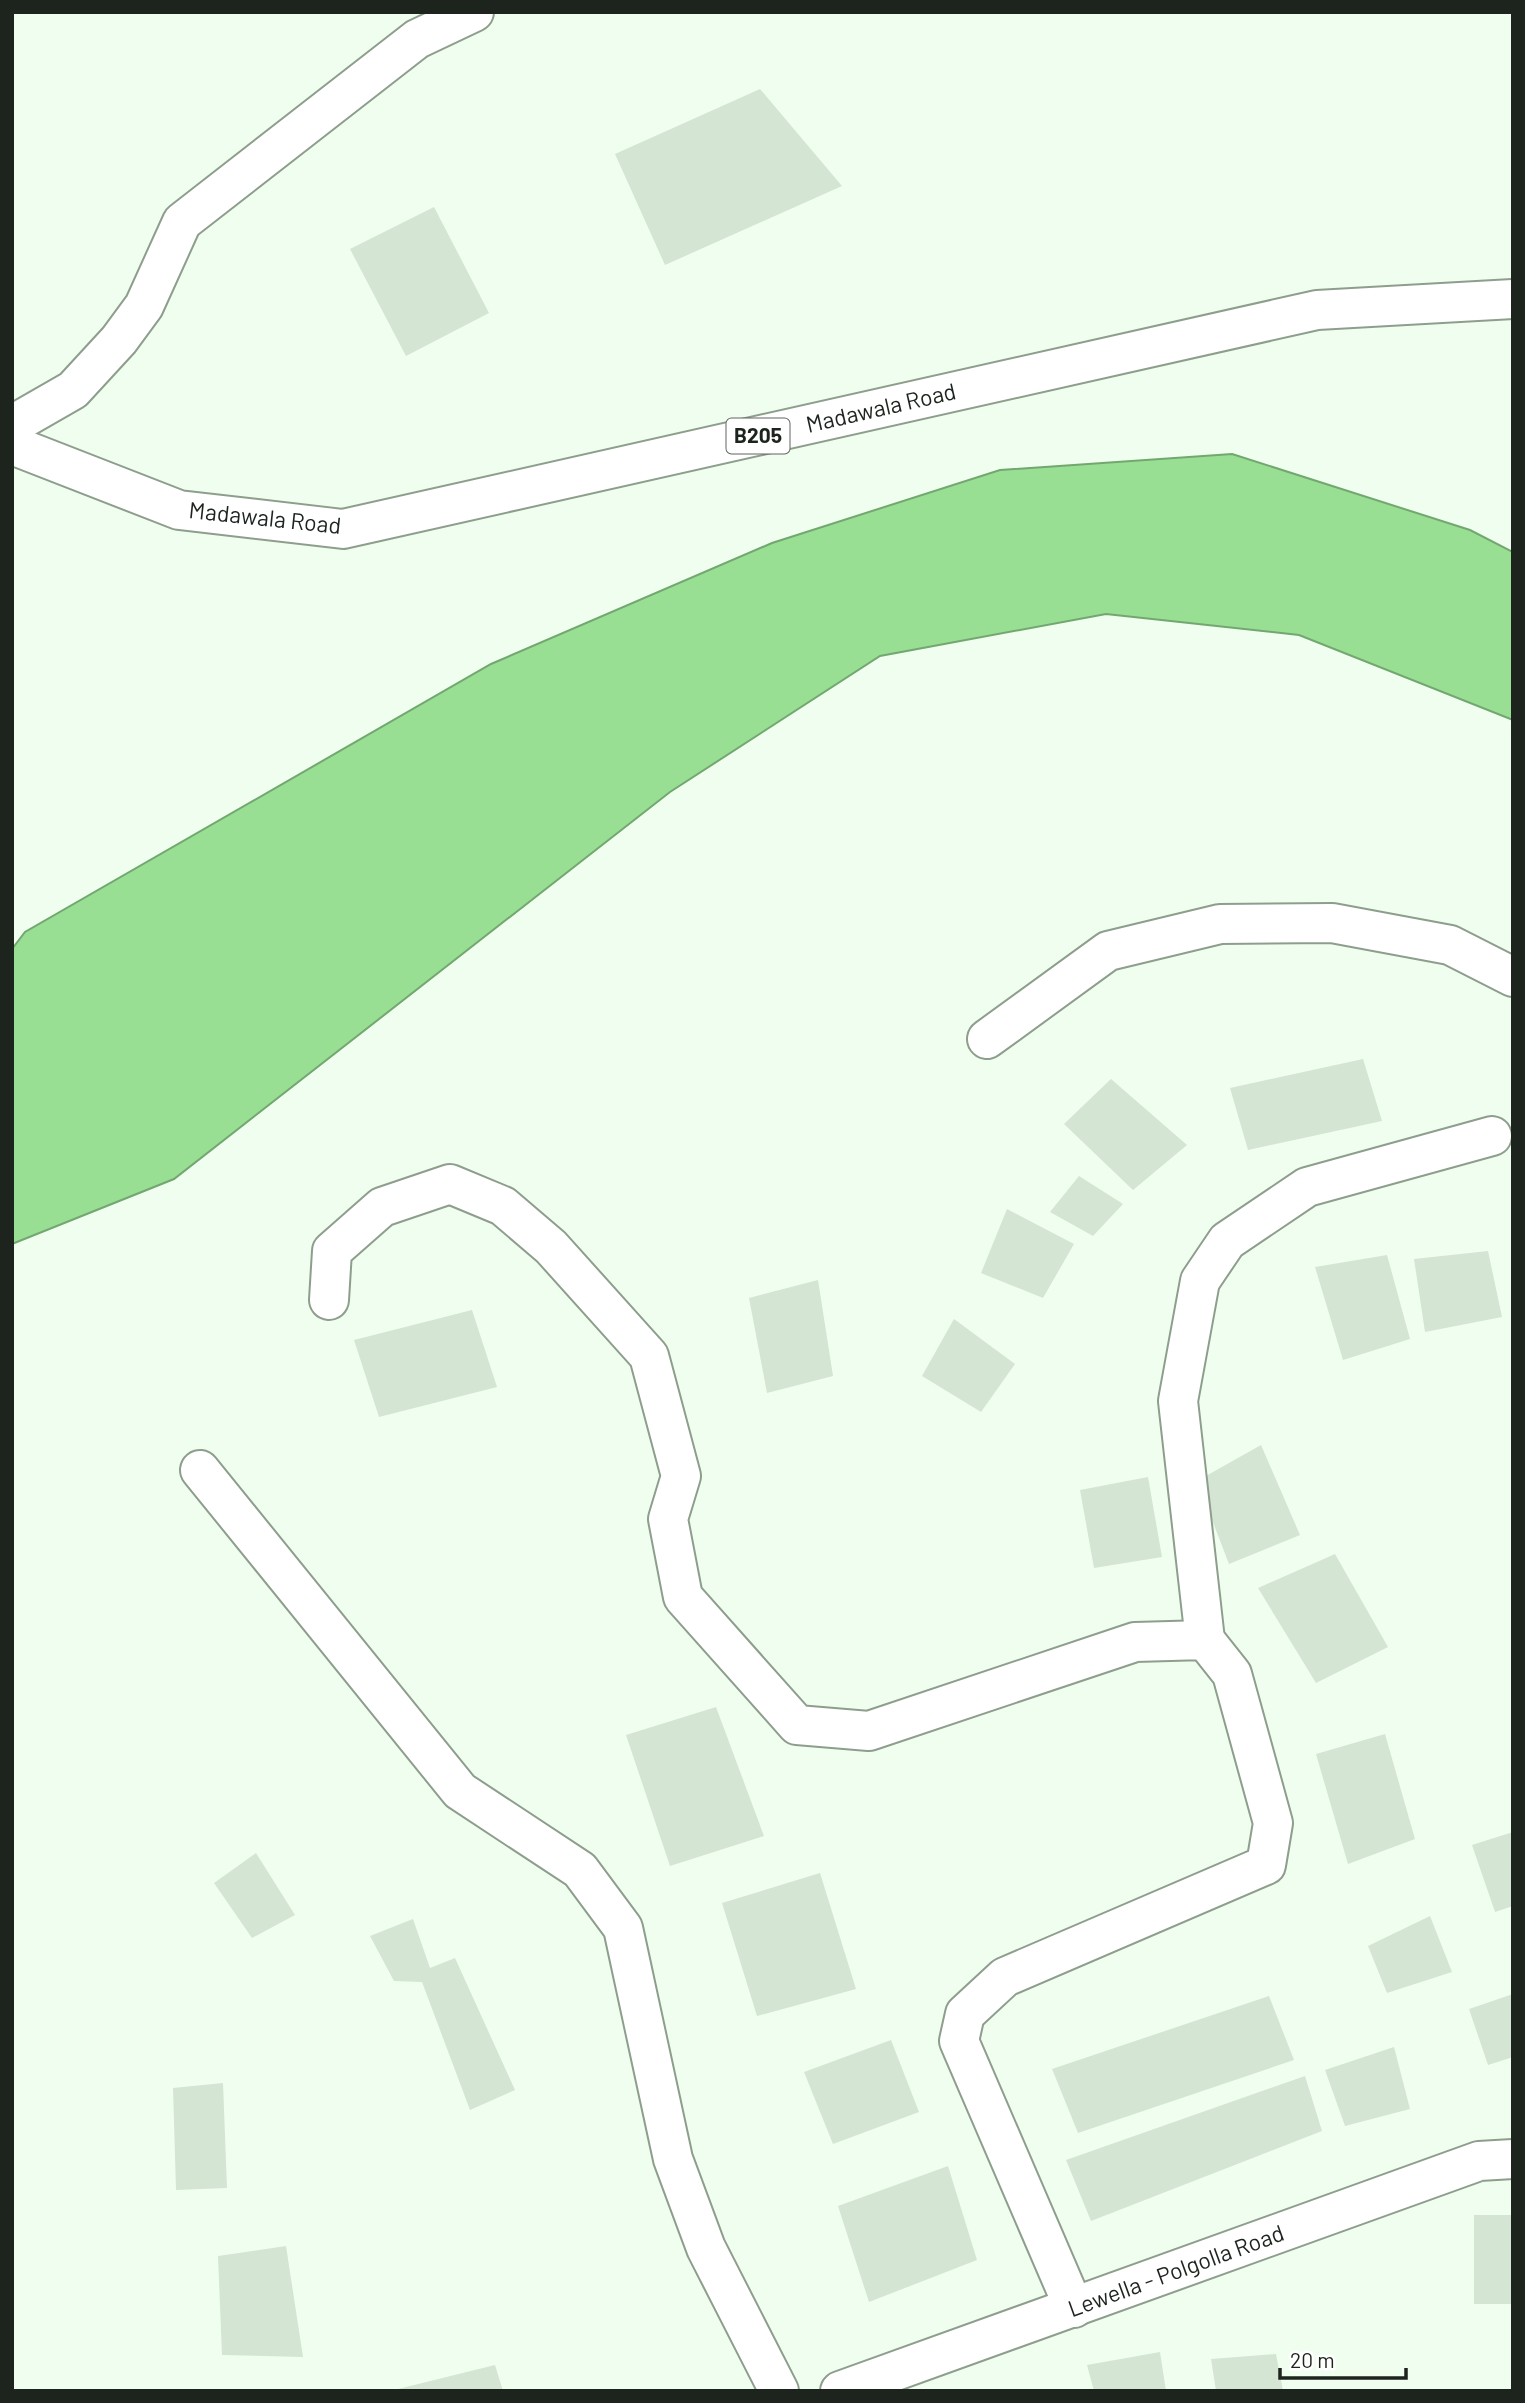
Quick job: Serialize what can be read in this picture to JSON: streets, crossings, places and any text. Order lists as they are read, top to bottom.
{
  "streets": {
    "street": ["Madawala Road", "B205", "Lewella - Polgolla Road"]
  },
  "scale_bar": "20 m"
}
